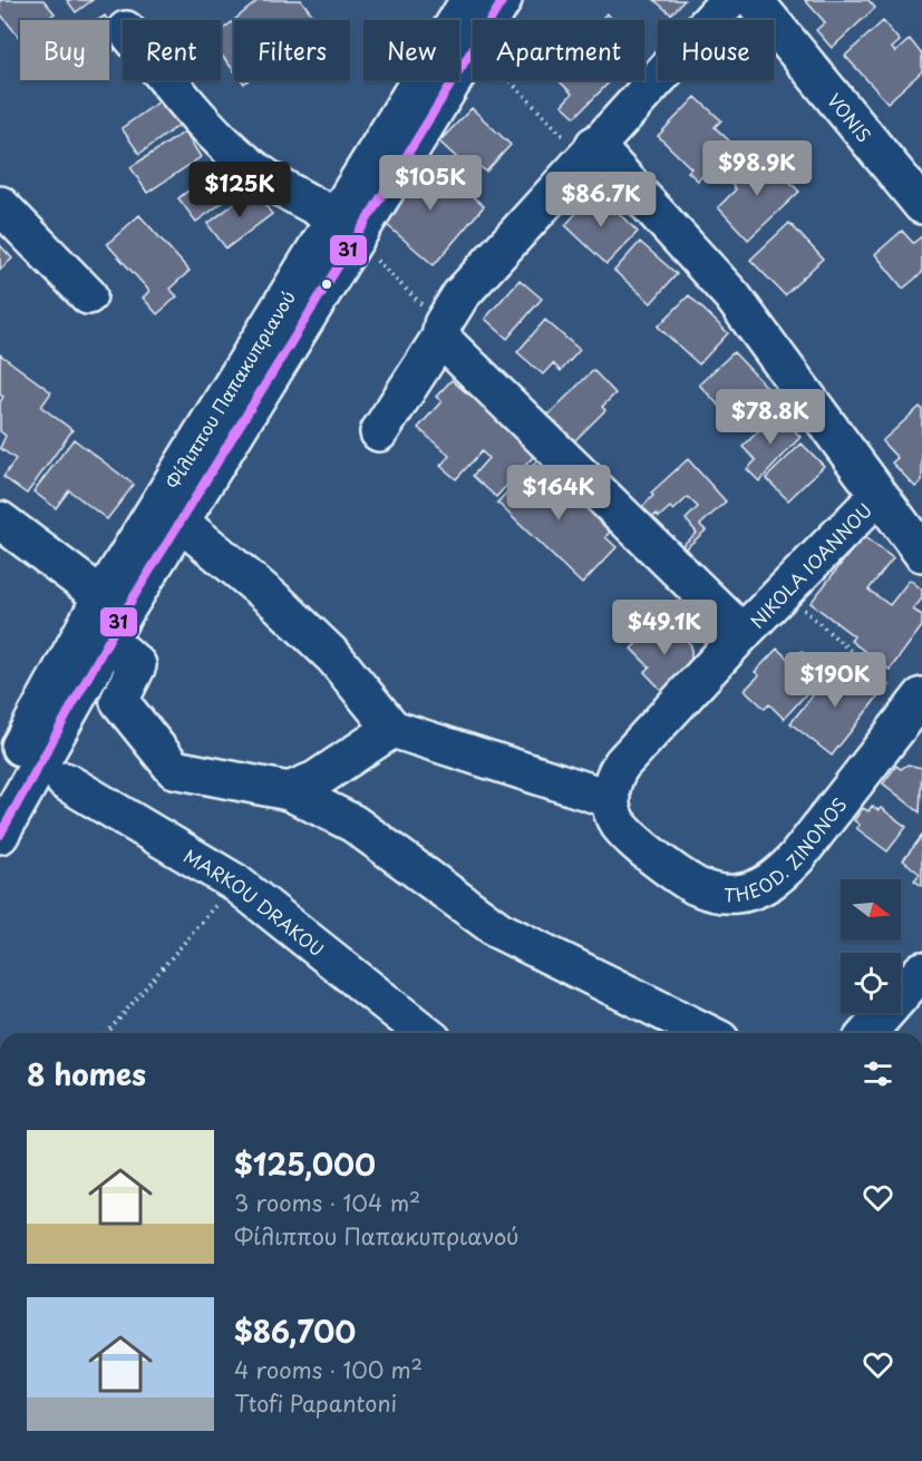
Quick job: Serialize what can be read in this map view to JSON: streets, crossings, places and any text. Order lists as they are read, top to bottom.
{
  "streets": {
    "street": [
      "VONIS",
      "Φίλιππου Παπακυπριανού",
      "NIKOLA IOANNOU",
      "THEOD. ZINONOS",
      "MARKOU DRAKOU"
    ]
  },
  "crossings": [
    ["NIKOLA IOANNOU", "THEOD. ZINONOS"]
  ],
  "lines": ["transit line 31"],
  "north": "right",
  "page": {
    "chip": [
      "Buy",
      "Rent",
      "Filters",
      "New",
      "Apartment",
      "House"
    ],
    "price": [
      "$98.9K",
      "$105K",
      "$125K",
      "$86.7K",
      "$78.8K",
      "$164K",
      "$49.1K",
      "$190K"
    ],
    "heading": "8 homes",
    "list": [
      {
        "name": "$125,000",
        "note": "3 rooms · 104 m² · Φίλιππου Παπακυπριανού"
      },
      {
        "name": "$86,700",
        "note": "4 rooms · 100 m² · Ttofi Papantoni"
      }
    ]
  }
}
